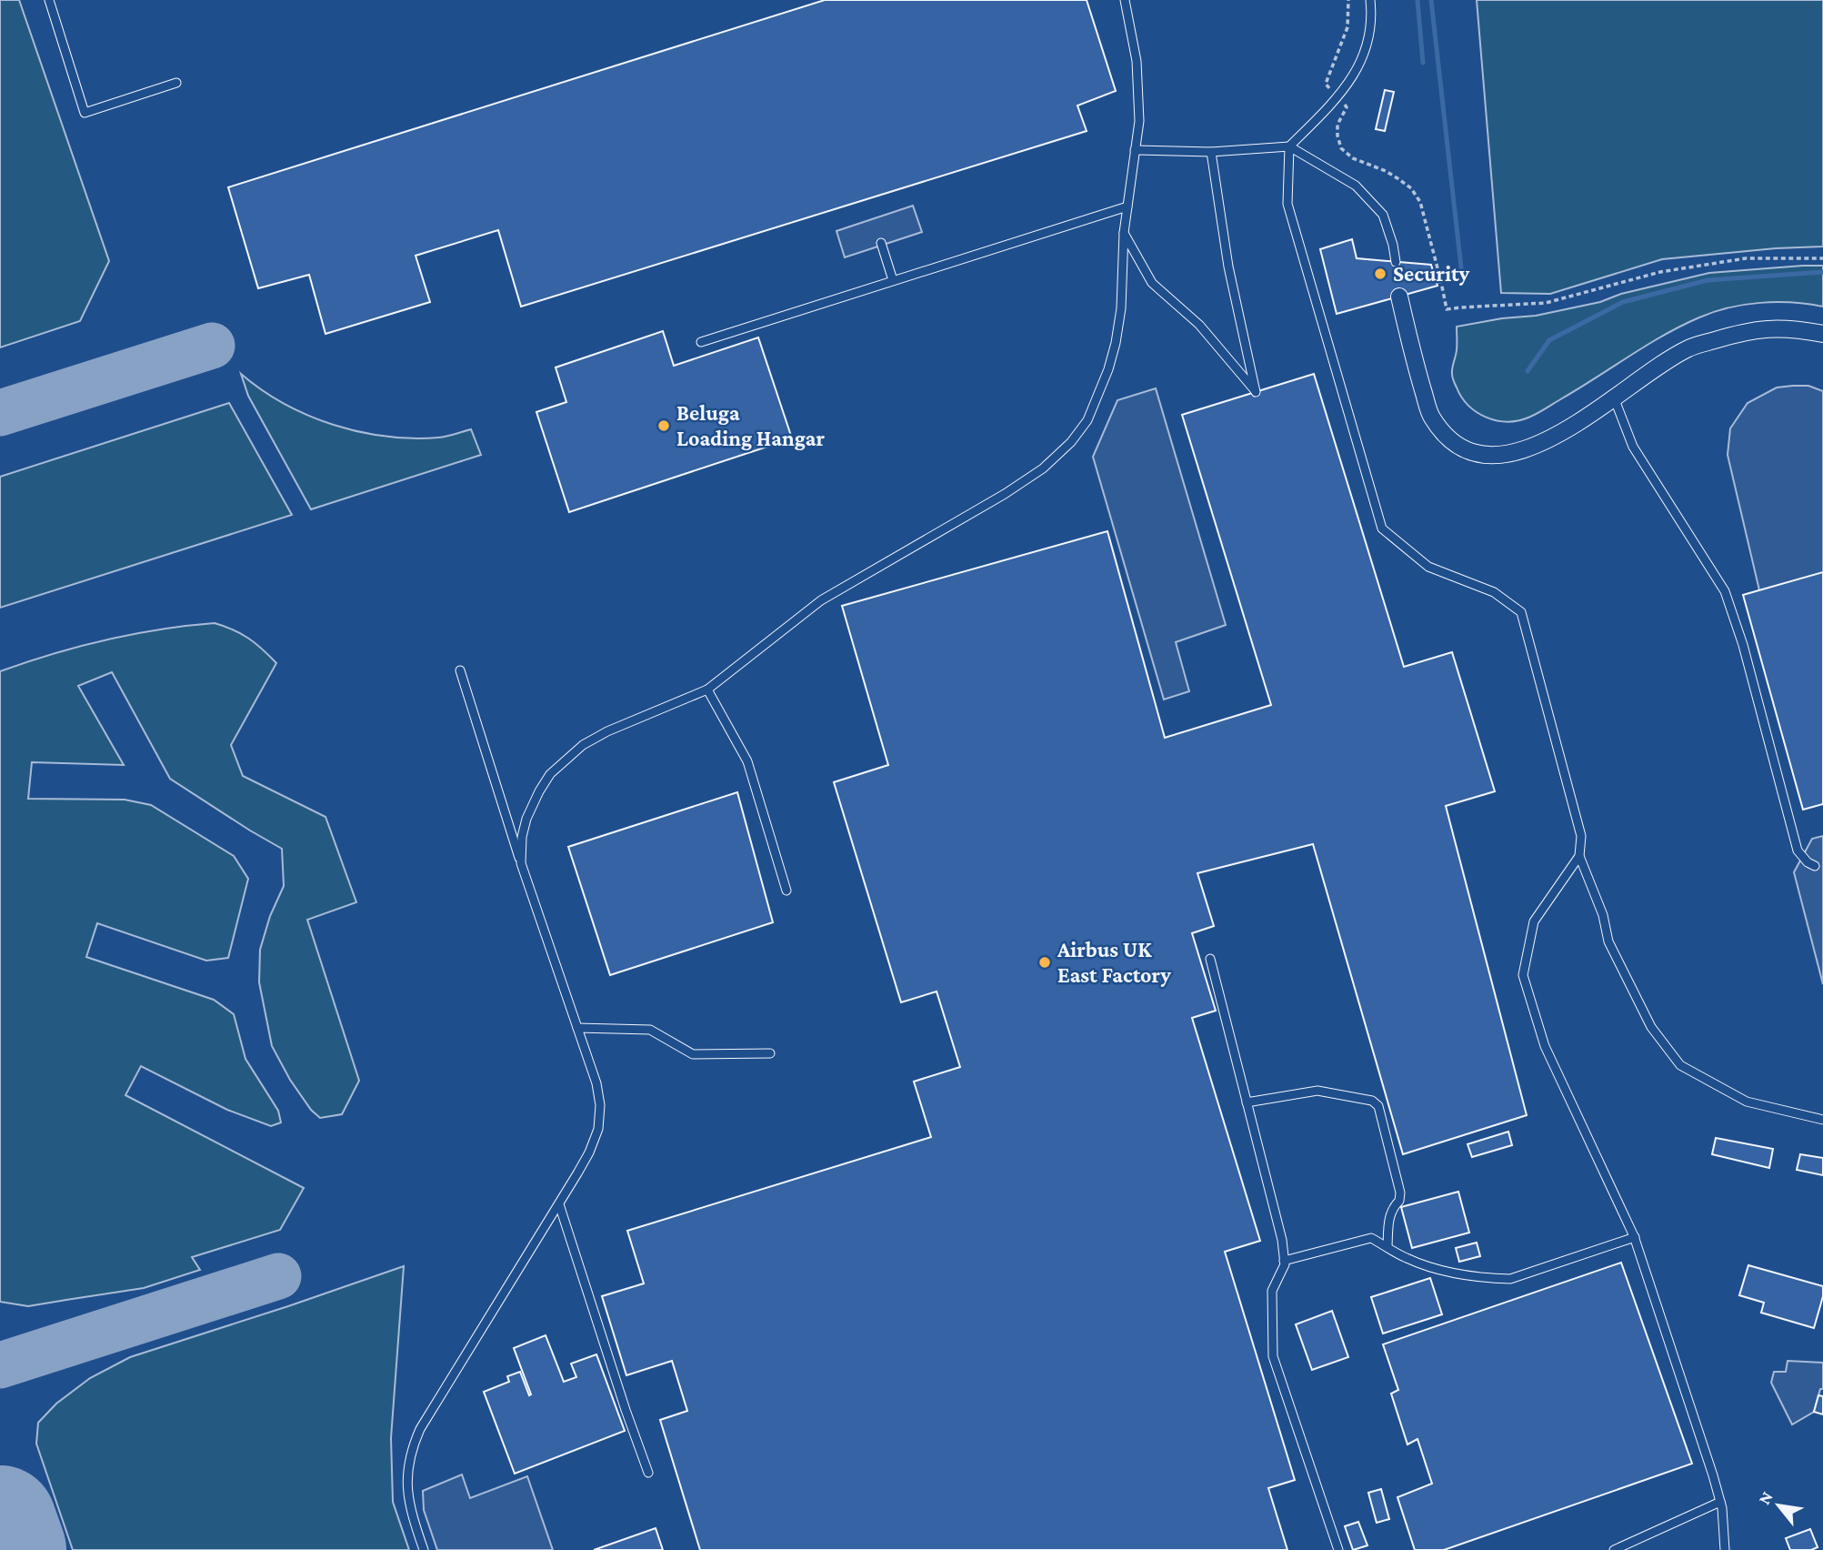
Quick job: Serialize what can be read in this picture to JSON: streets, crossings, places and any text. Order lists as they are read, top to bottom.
{
  "places": ["Security", "Beluga Loading Hangar", "Airbus UK East Factory"],
  "north": "top left"
}
